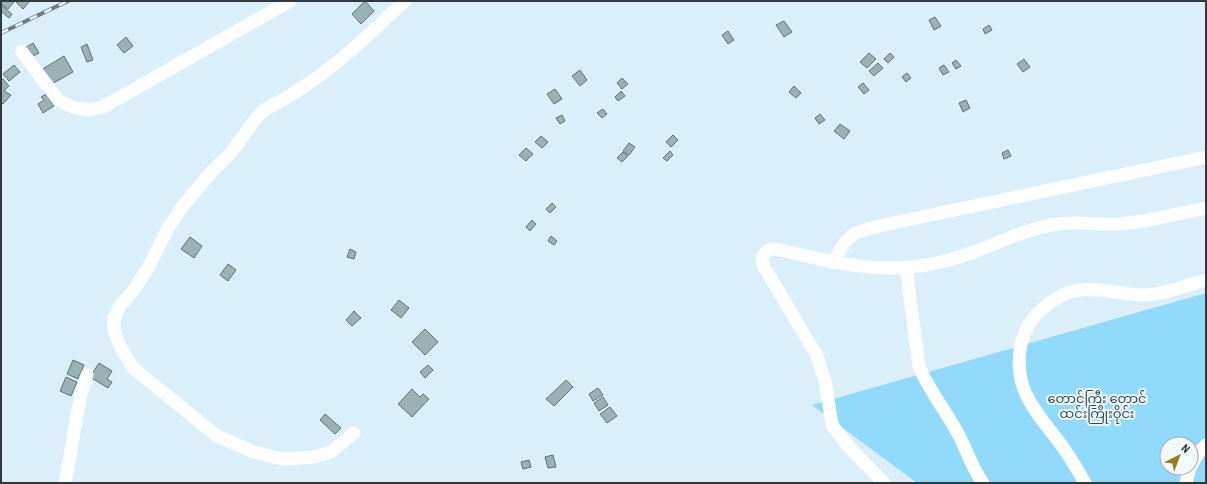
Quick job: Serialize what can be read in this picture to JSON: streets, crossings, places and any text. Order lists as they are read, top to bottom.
{
  "parks": ["တောင်ကြီး တောင် ထင်းကြိုးဝိုင်း"],
  "north": "top right"
}
